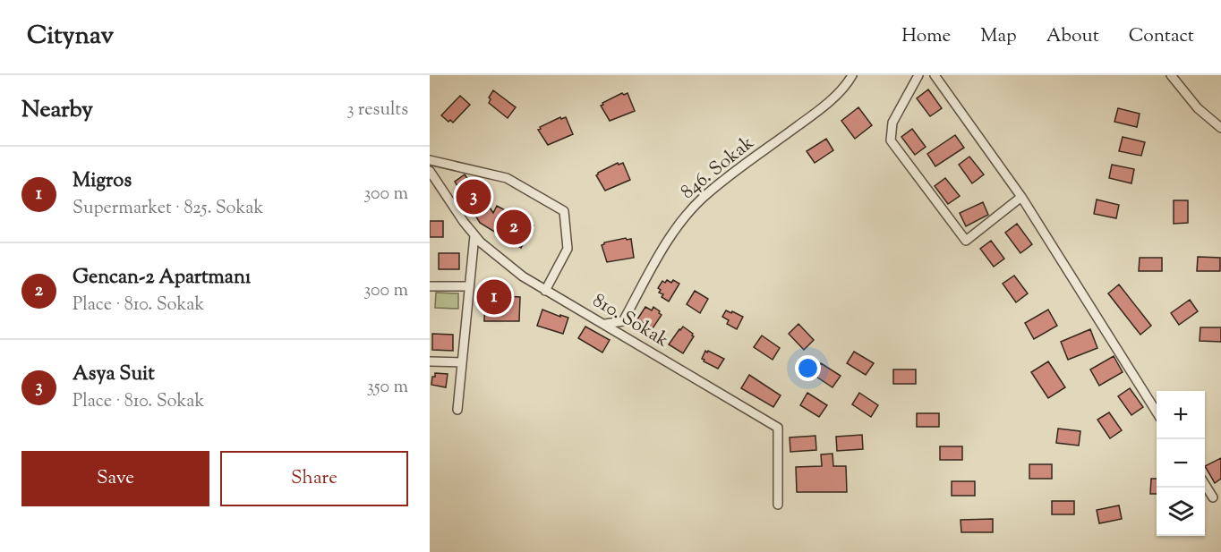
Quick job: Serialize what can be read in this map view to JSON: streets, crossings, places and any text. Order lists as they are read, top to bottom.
{
  "streets": {
    "street": ["846. Sokak", "810. Sokak"]
  },
  "crossings": [
    ["846. Sokak", "810. Sokak"]
  ],
  "page": {
    "header": "Citynav",
    "nav": [
      "Home",
      "Map",
      "About",
      "Contact"
    ],
    "heading": ["Nearby", "3 results"],
    "list": [
      {
        "mark": "1",
        "name": "Migros",
        "note": "Supermarket · 825. Sokak",
        "value": "300 m"
      },
      {
        "mark": "2",
        "name": "Gencan-2 Apartmanı",
        "note": "Place · 810. Sokak",
        "value": "300 m"
      },
      {
        "mark": "3",
        "name": "Asya Suit",
        "note": "Place · 810. Sokak",
        "value": "350 m"
      }
    ],
    "pins": ["3", "2", "1"],
    "map_buttons": ["+", "−"],
    "buttons": ["Save", "Share"]
  }
}
